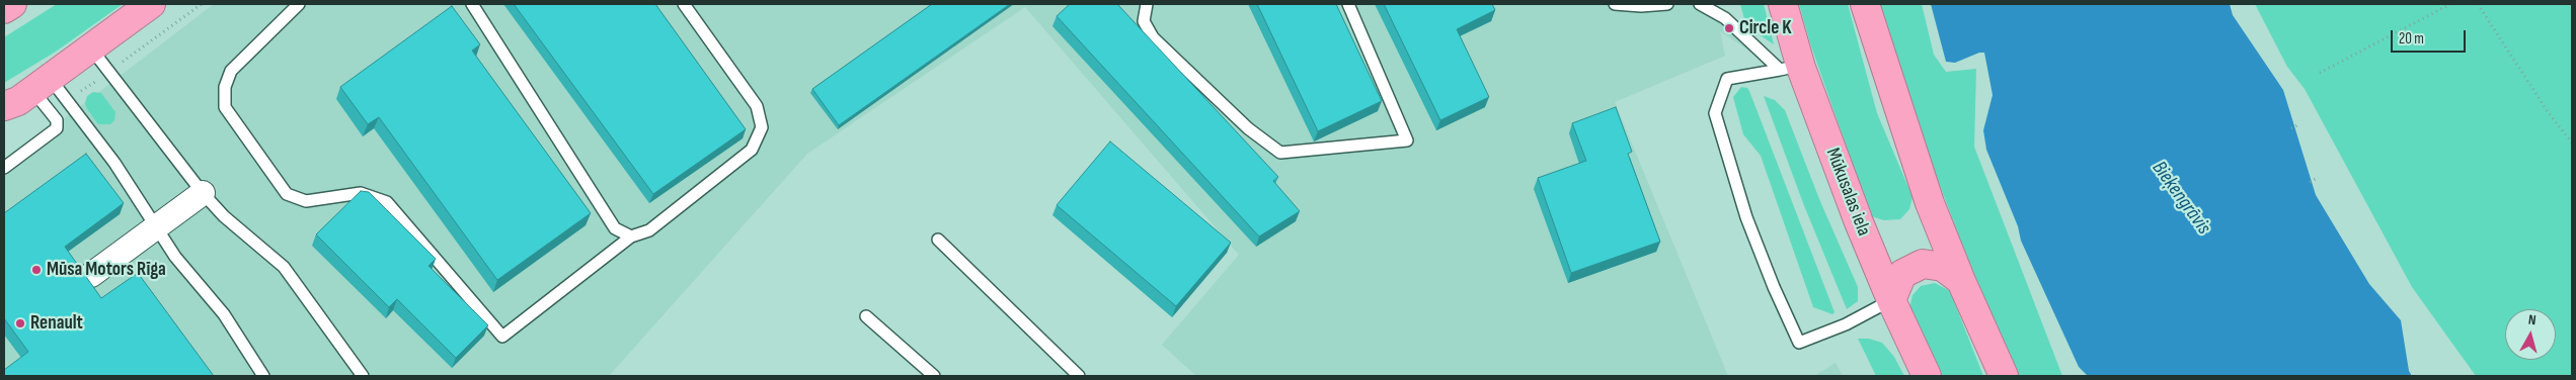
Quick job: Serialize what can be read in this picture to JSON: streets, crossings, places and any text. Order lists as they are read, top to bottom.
{
  "streets": {
    "highway": ["Mūkusalas iela"]
  },
  "water": ["Bieķengrāvis"],
  "places": ["Circle K", "Mūsa Motors Rīga", "Renault"],
  "scale_bar": "20 m",
  "north": "top"
}
